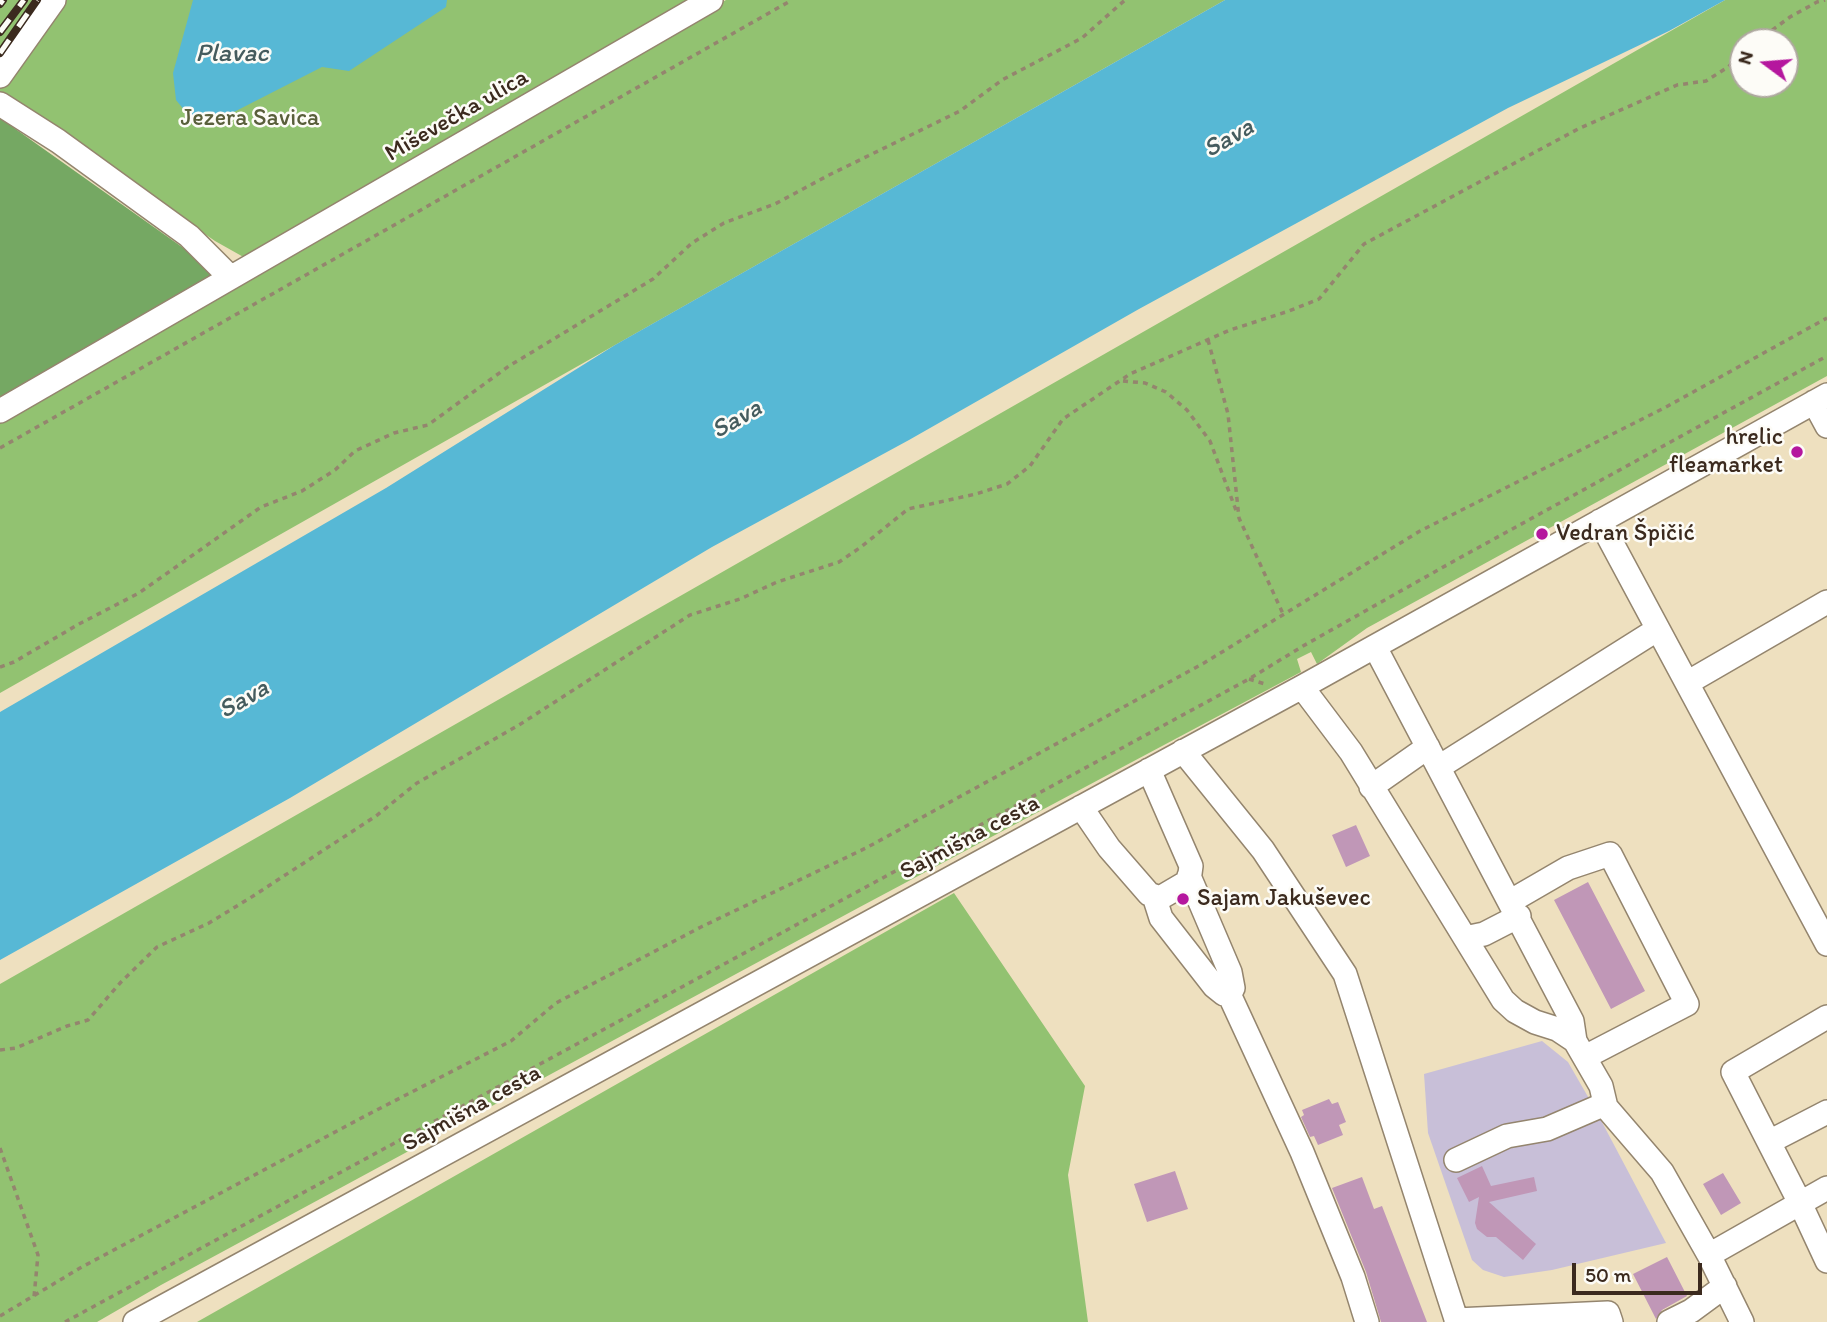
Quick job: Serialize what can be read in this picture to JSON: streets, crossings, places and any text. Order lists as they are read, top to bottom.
{
  "streets": {
    "street": ["Miševečka ulica", "Sajmišna cesta"]
  },
  "water": ["Plavac", "Sava"],
  "parks": ["Jezera Savica"],
  "places": ["hrelic fleamarket", "Vedran Špičić", "Sajam Jakuševec"],
  "scale_bar": "50 m",
  "north": "left"
}
